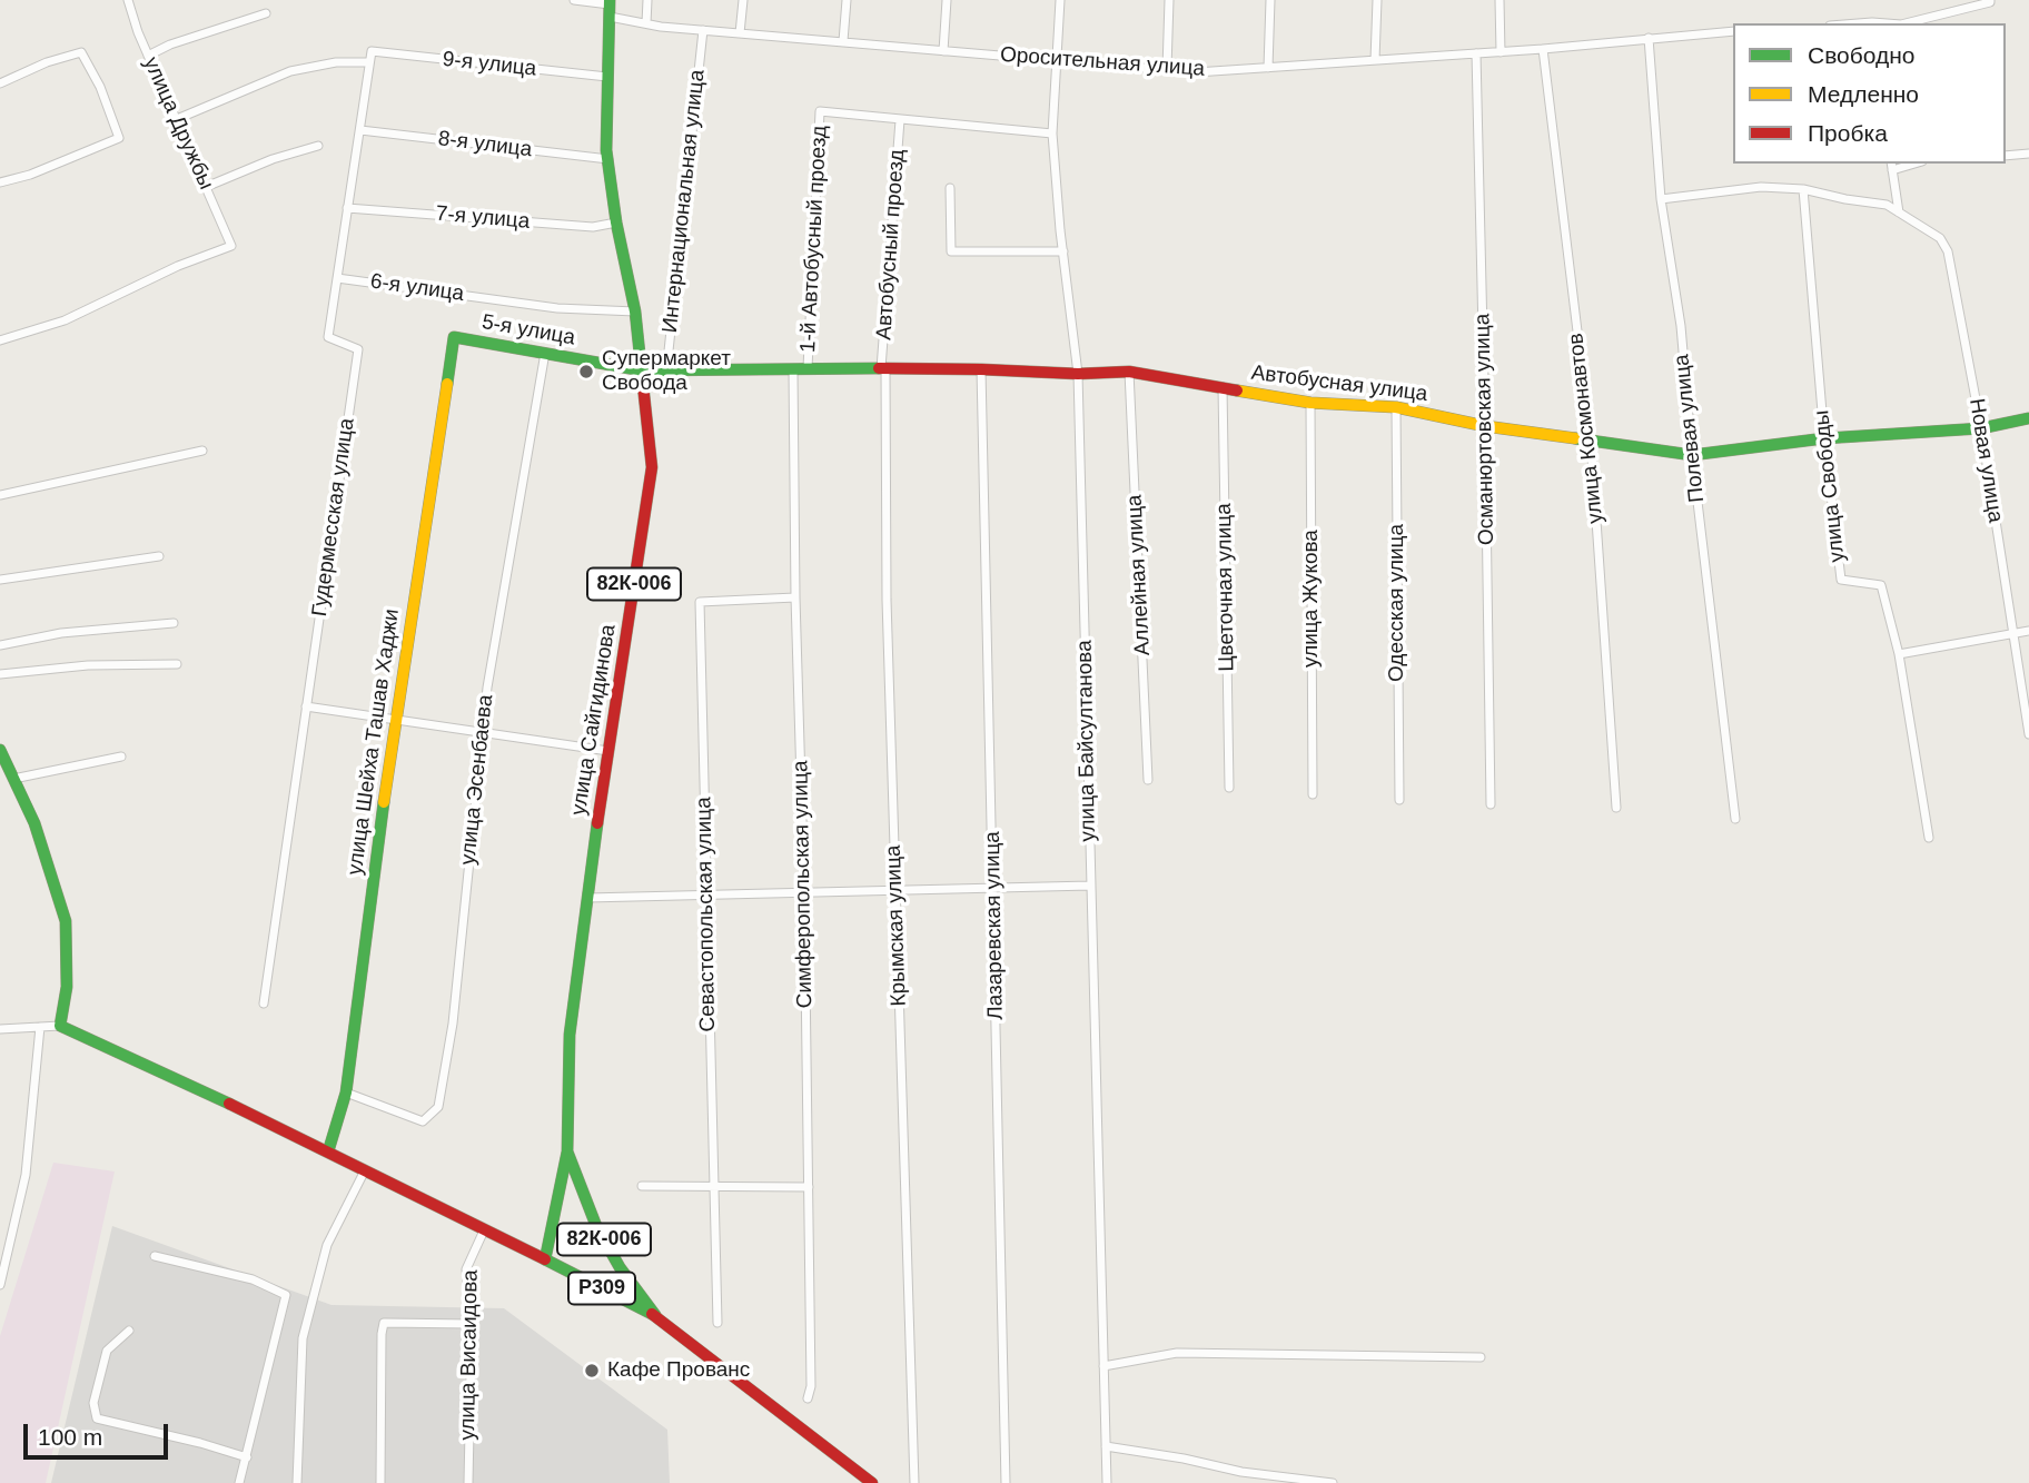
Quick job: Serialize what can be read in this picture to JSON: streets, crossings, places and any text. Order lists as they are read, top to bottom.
{
  "streets": {
    "main road": [
      "5-я улица",
      "Автобусная улица",
      "82К-006",
      "улица Сайгидинова",
      "улица Шейха Ташав Хаджи",
      "Р309"
    ],
    "street": [
      "Оросительная улица",
      "9-я улица",
      "улица Дружбы",
      "8-я улица",
      "Интернациональная улица",
      "7-я улица",
      "1-й Автобусный проезд",
      "Автобусный проезд",
      "6-я улица",
      "улица Космонавтов",
      "Полевая улица",
      "Османюртовская улица",
      "Новая улица",
      "улица Свободы",
      "Гудермесская улица",
      "Аллейная улица",
      "Цветочная улица",
      "улица Жукова",
      "Одесская улица",
      "улица Байсултанова",
      "улица Эсенбаева",
      "Симферопольская улица",
      "Севастопольская улица",
      "Крымская улица",
      "Лазаревская улица",
      "улица Висаидова"
    ]
  },
  "crossings": [
    ["Оросительная улица", "Интернациональная улица"],
    ["Оросительная улица", "улица Космонавтов"],
    ["Оросительная улица", "Полевая улица"],
    ["Оросительная улица", "Османюртовская улица"],
    ["Оросительная улица", "улица Сайгидинова"],
    ["Оросительная улица", "улица Байсултанова"],
    ["9-я улица", "Гудермесская улица"],
    ["9-я улица", "улица Сайгидинова"],
    ["8-я улица", "Гудермесская улица"],
    ["8-я улица", "улица Сайгидинова"],
    ["Интернациональная улица", "Автобусная улица"],
    ["7-я улица", "Гудермесская улица"],
    ["7-я улица", "улица Сайгидинова"],
    ["1-й Автобусный проезд", "Автобусный проезд"],
    ["1-й Автобусный проезд", "Автобусная улица"],
    ["Автобусный проезд", "Автобусная улица"],
    ["Автобусный проезд", "Крымская улица"],
    ["6-я улица", "Гудермесская улица"],
    ["6-я улица", "улица Сайгидинова"],
    ["5-я улица", "Автобусная улица"],
    ["5-я улица", "улица Сайгидинова"],
    ["5-я улица", "улица Шейха Ташав Хаджи"],
    ["5-я улица", "улица Эсенбаева"],
    ["Автобусная улица", "улица Космонавтов"],
    ["Автобусная улица", "Полевая улица"],
    ["Автобусная улица", "Османюртовская улица"],
    ["Автобусная улица", "Новая улица"],
    ["Автобусная улица", "улица Свободы"],
    ["Автобусная улица", "Аллейная улица"],
    ["Автобусная улица", "Цветочная улица"],
    ["Автобусная улица", "улица Жукова"],
    ["Автобусная улица", "Одесская улица"],
    ["Автобусная улица", "улица Сайгидинова"],
    ["Автобусная улица", "улица Байсултанова"],
    ["Автобусная улица", "Симферопольская улица"],
    ["Автобусная улица", "Крымская улица"],
    ["Автобусная улица", "Лазаревская улица"],
    ["Полевая улица", "Новая улица"],
    ["Новая улица", "улица Свободы"],
    ["82К-006", "улица Сайгидинова"],
    ["82К-006", "Р309"],
    ["улица Сайгидинова", "Р309"],
    ["улица Шейха Ташав Хаджи", "улица Эсенбаева"],
    ["Симферопольская улица", "Севастопольская улица"]
  ],
  "places": ["Супермаркет Свобода", "Кафе Прованс"],
  "legend": ["Свободно", "Медленно", "Пробка"],
  "scale_bar": "100 m"
}
